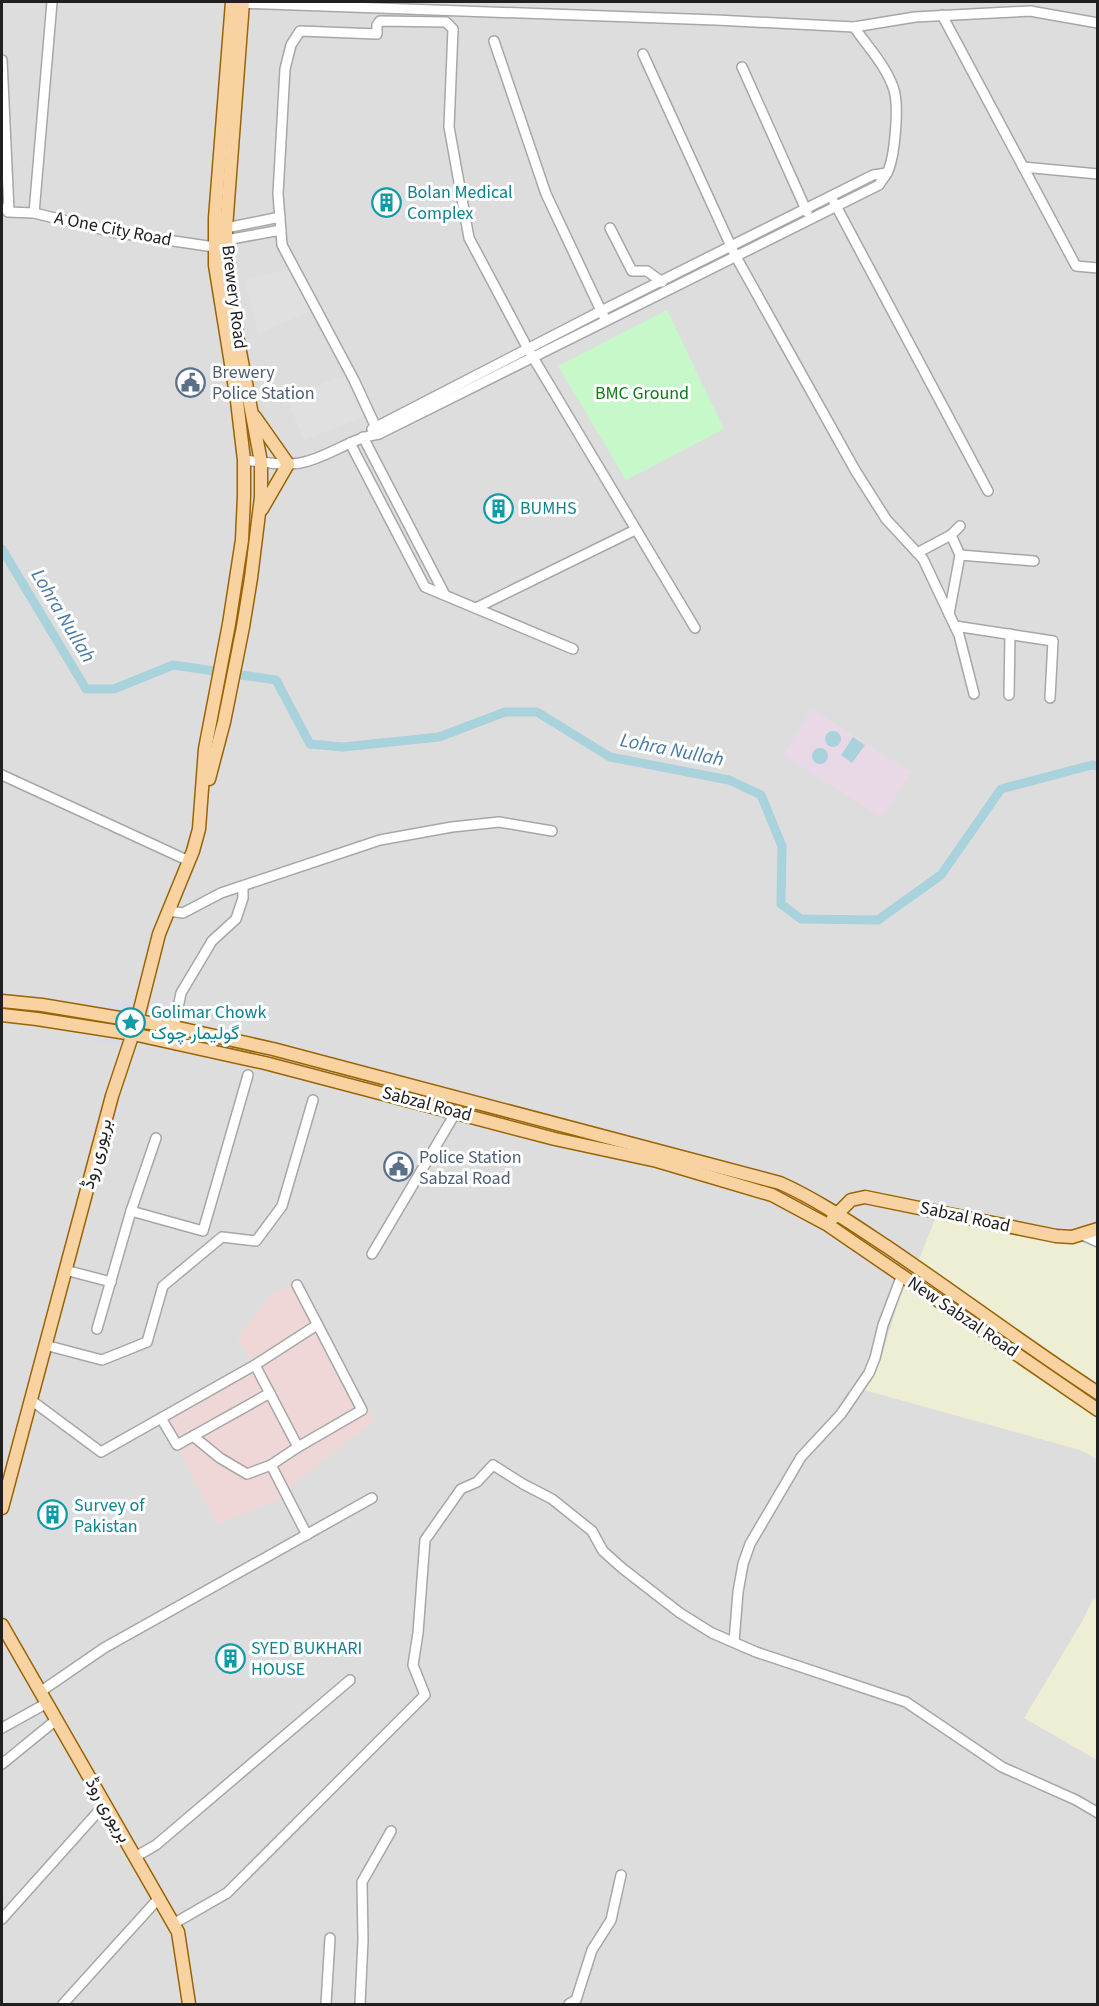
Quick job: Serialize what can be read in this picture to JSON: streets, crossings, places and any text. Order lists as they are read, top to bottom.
{
  "streets": {
    "main road": [
      "Brewery Road",
      "Sabzal Road",
      "بریوری روڈ",
      "New Sabzal Road"
    ],
    "street": ["A One City Road"]
  },
  "crossings": [
    ["A One City Road", "Brewery Road"],
    ["Brewery Road", "بریوری روڈ"],
    ["Sabzal Road", "بریوری روڈ"],
    ["Sabzal Road", "New Sabzal Road"]
  ],
  "water": ["Lohra Nullah"],
  "parks": ["BMC Ground"],
  "places": {
    "building": [
      "Bolan Medical Complex",
      "BUMHS",
      "Survey of Pakistan",
      "SYED BUKHARI HOUSE"
    ],
    "public building": ["Brewery Police Station", "Police Station Sabzal Road"],
    "place": ["Golimar Chowk گولیمار چوک"]
  }
}
